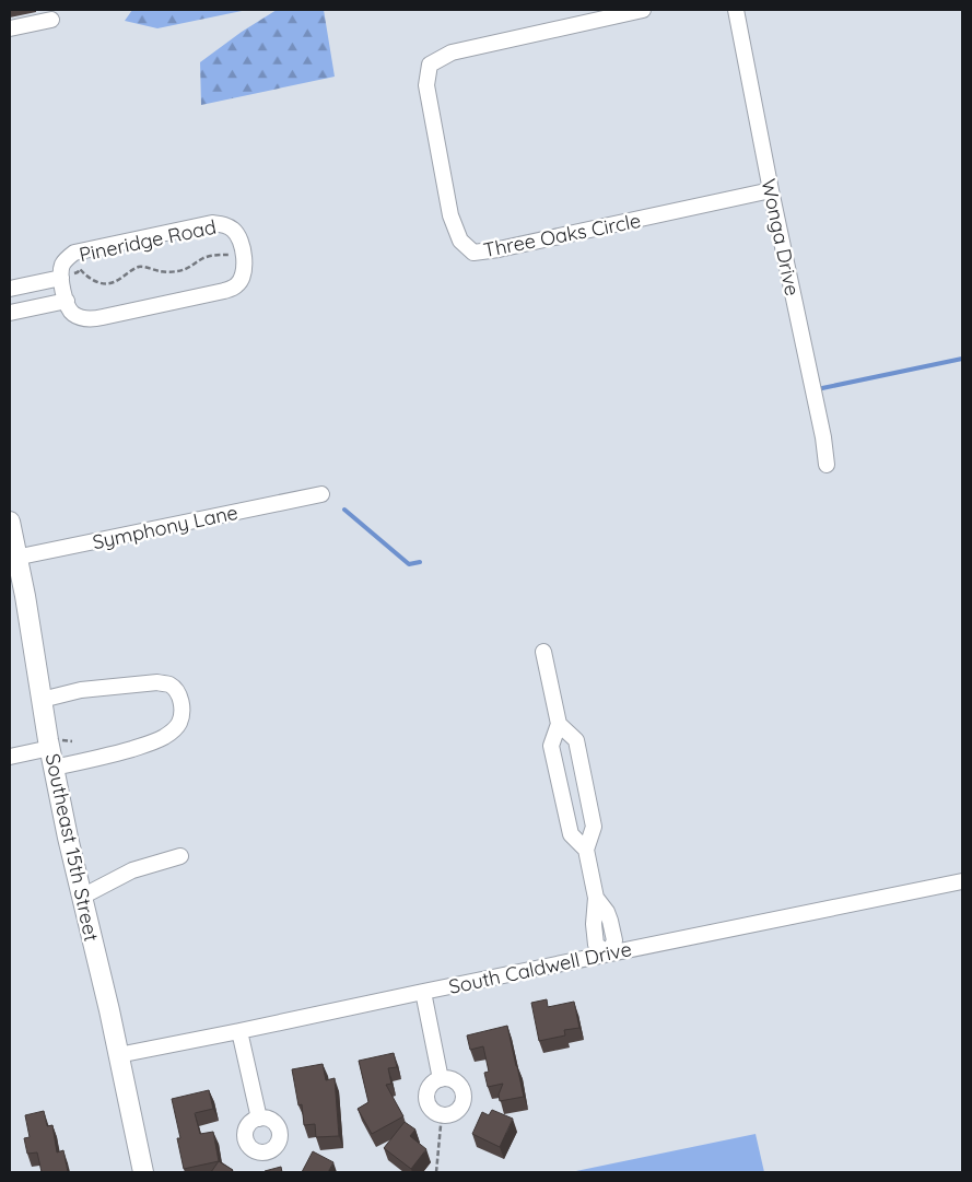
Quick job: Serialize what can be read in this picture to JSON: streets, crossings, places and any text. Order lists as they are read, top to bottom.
{
  "streets": {
    "main road": ["Southeast 15th Street"],
    "street": [
      "Three Oaks Circle",
      "Wonga Drive",
      "Pineridge Road",
      "Symphony Lane",
      "South Caldwell Drive"
    ]
  },
  "crossings": [
    ["Three Oaks Circle", "Wonga Drive"],
    ["Symphony Lane", "Southeast 15th Street"],
    ["Southeast 15th Street", "South Caldwell Drive"]
  ]
}
